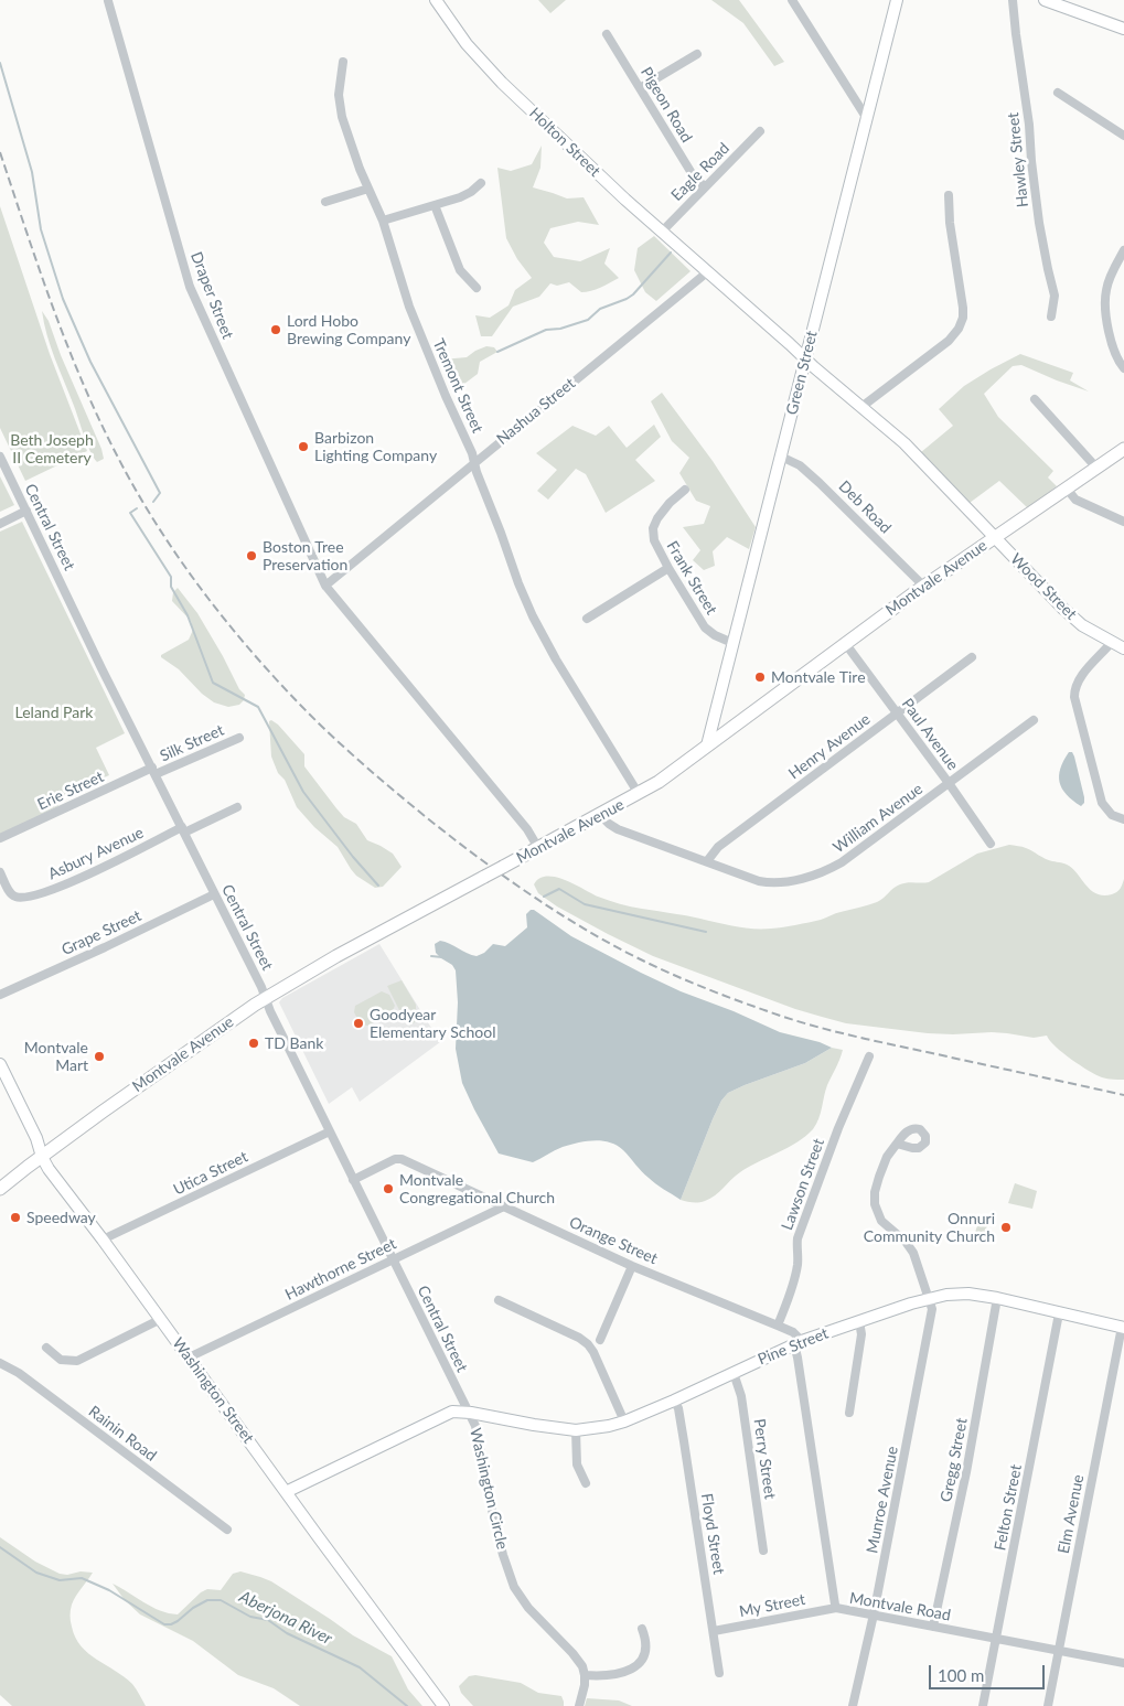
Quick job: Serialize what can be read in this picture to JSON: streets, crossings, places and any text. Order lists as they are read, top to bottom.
{
  "streets": {
    "main road": ["Montvale Avenue"],
    "street": [
      "Pigeon Road",
      "Holton Street",
      "Hawley Street",
      "Eagle Road",
      "Draper Street",
      "Green Street",
      "Tremont Street",
      "Nashua Street",
      "Deb Road",
      "Central Street",
      "Frank Street",
      "Wood Street",
      "Paul Avenue",
      "Silk Street",
      "Henry Avenue",
      "Erie Street",
      "William Avenue",
      "Asbury Avenue",
      "Grape Street",
      "Utica Street",
      "Lawson Street",
      "Orange Street",
      "Hawthorne Street",
      "Pine Street",
      "Washington Street",
      "Rainin Road",
      "Perry Street",
      "Gregg Street",
      "Washington Circle",
      "Munroe Avenue",
      "Felton Street",
      "Elm Avenue",
      "Floyd Street",
      "My Street",
      "Montvale Road"
    ]
  },
  "crossings": [
    ["Pigeon Road", "Eagle Road"],
    ["Holton Street", "Eagle Road"],
    ["Holton Street", "Nashua Street"],
    ["Draper Street", "Nashua Street"],
    ["Green Street", "Deb Road"],
    ["Green Street", "Frank Street"],
    ["Green Street", "Montvale Avenue"],
    ["Tremont Street", "Nashua Street"],
    ["Tremont Street", "Montvale Avenue"],
    ["Deb Road", "Montvale Avenue"],
    ["Central Street", "Montvale Avenue"],
    ["Central Street", "Silk Street"],
    ["Central Street", "Erie Street"],
    ["Central Street", "Asbury Avenue"],
    ["Central Street", "Grape Street"],
    ["Central Street", "Utica Street"],
    ["Central Street", "Orange Street"],
    ["Central Street", "Hawthorne Street"],
    ["Central Street", "Pine Street"],
    ["Central Street", "Washington Circle"],
    ["Montvale Avenue", "Wood Street"],
    ["Montvale Avenue", "Paul Avenue"],
    ["Montvale Avenue", "William Avenue"],
    ["Montvale Avenue", "Washington Street"],
    ["Paul Avenue", "Henry Avenue"],
    ["Paul Avenue", "William Avenue"],
    ["Silk Street", "Erie Street"],
    ["Henry Avenue", "William Avenue"],
    ["Utica Street", "Washington Street"],
    ["Lawson Street", "Orange Street"],
    ["Orange Street", "Hawthorne Street"],
    ["Orange Street", "Pine Street"],
    ["Orange Street", "Montvale Road"],
    ["Hawthorne Street", "Washington Street"],
    ["Pine Street", "Perry Street"],
    ["Pine Street", "Gregg Street"],
    ["Pine Street", "Washington Circle"],
    ["Pine Street", "Munroe Avenue"],
    ["Pine Street", "Felton Street"],
    ["Pine Street", "Elm Avenue"],
    ["Pine Street", "Floyd Street"],
    ["Pine Street", "Montvale Road"],
    ["Washington Street", "Washington Circle"],
    ["Gregg Street", "Montvale Road"],
    ["Munroe Avenue", "Montvale Road"],
    ["Felton Street", "Montvale Road"],
    ["Elm Avenue", "Montvale Road"],
    ["Floyd Street", "My Street"],
    ["My Street", "Montvale Road"]
  ],
  "water": ["Aberjona River"],
  "parks": ["Beth Joseph II Cemetery", "Leland Park"],
  "places": [
    "Lord Hobo Brewing Company",
    "Barbizon Lighting Company",
    "Boston Tree Preservation",
    "Montvale Tire",
    "Goodyear Elementary School",
    "TD Bank",
    "Montvale Mart",
    "Montvale Congregational Church",
    "Speedway",
    "Onnuri Community Church"
  ],
  "scale_bar": "100 m"
}
